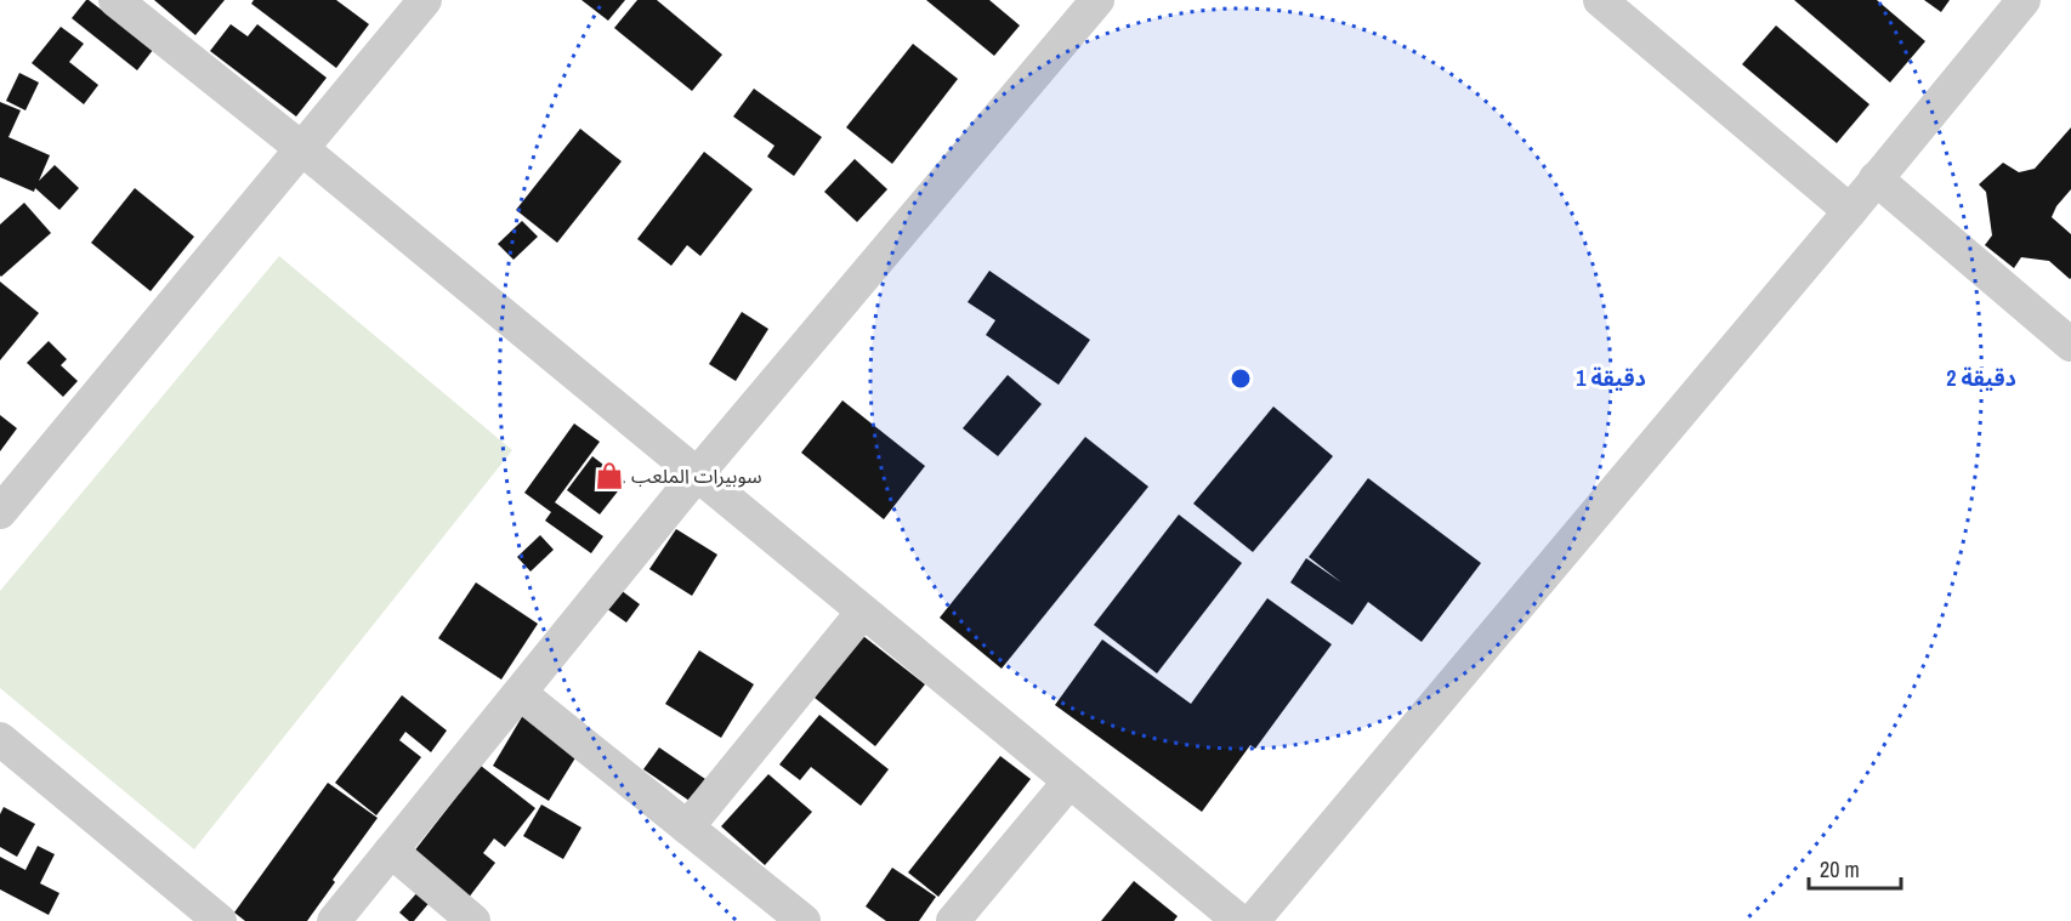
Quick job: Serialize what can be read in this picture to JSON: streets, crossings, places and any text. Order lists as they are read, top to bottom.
{
  "places": {
    "shop": ["سوبيرات الملعب"]
  },
  "scale_bar": "20 m",
  "rings": ["1 دقيقة", "2 دقيقة"]
}
